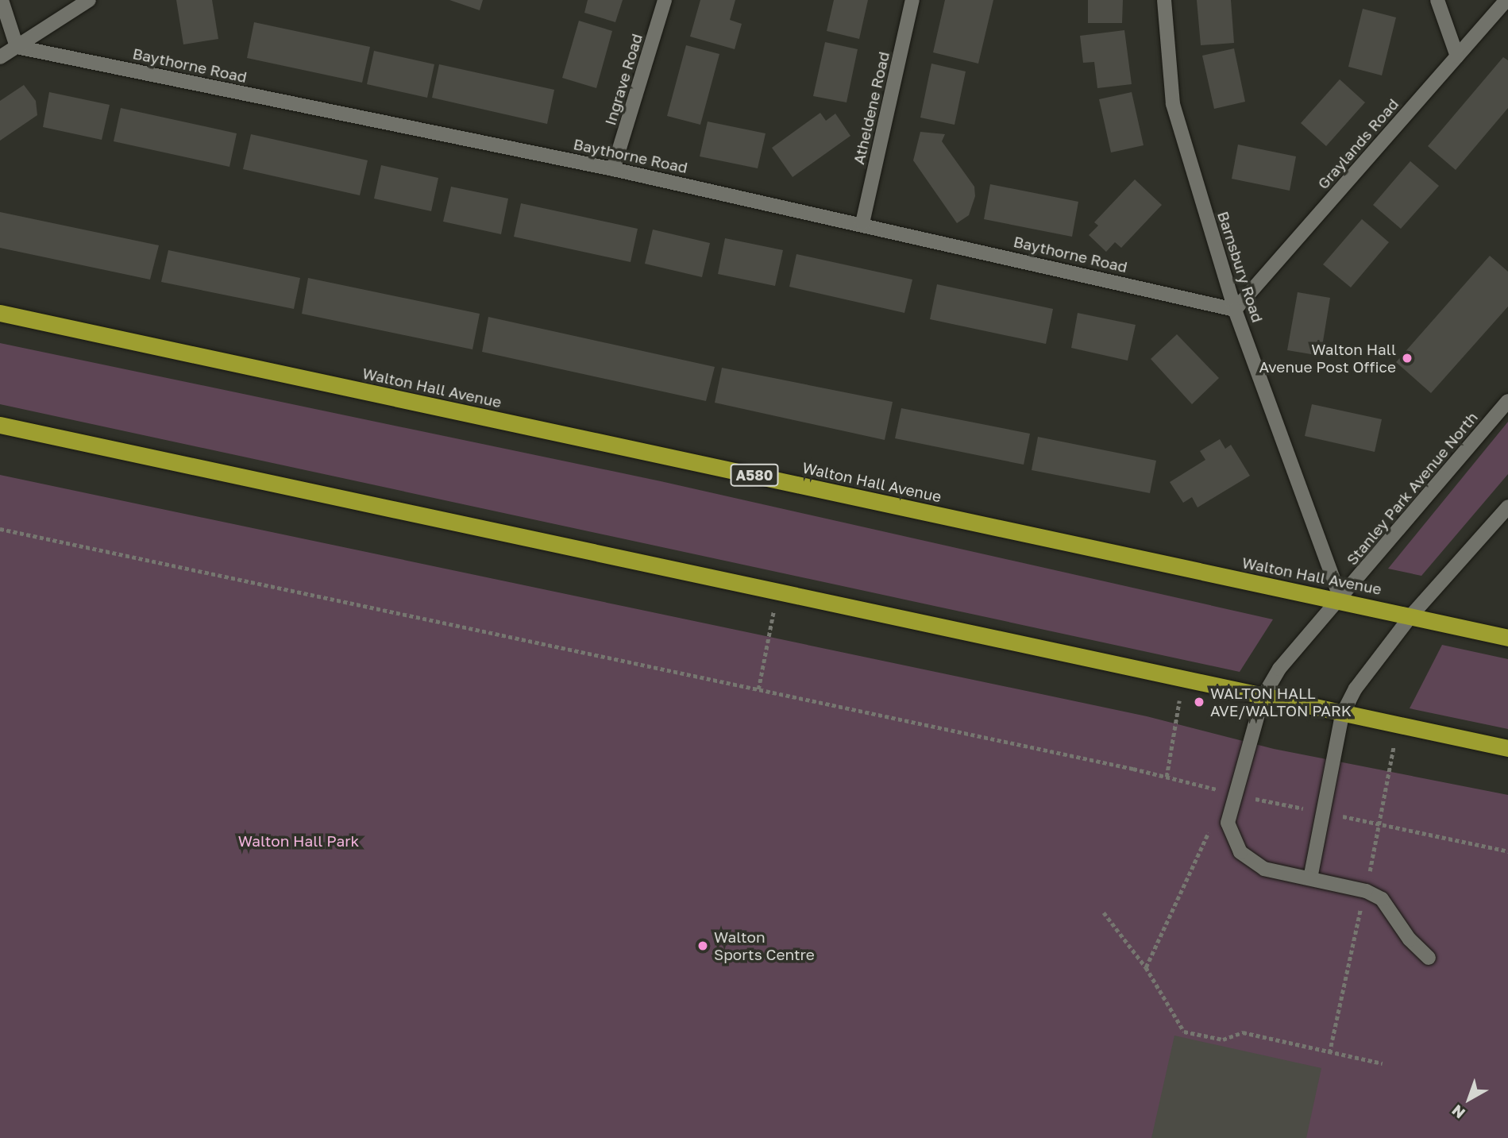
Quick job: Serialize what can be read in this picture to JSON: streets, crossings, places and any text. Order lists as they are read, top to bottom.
{
  "streets": {
    "highway": ["Walton Hall Avenue", "A580"],
    "street": [
      "Baythorne Road",
      "Ingrave Road",
      "Atheldene Road",
      "Graylands Road",
      "Barnsbury Road",
      "Stanley Park Avenue North"
    ]
  },
  "crossings": [
    ["Baythorne Road", "Ingrave Road"],
    ["Baythorne Road", "Atheldene Road"],
    ["Baythorne Road", "Graylands Road"],
    ["Baythorne Road", "Barnsbury Road"],
    ["Graylands Road", "Barnsbury Road"],
    ["Barnsbury Road", "Walton Hall Avenue"],
    ["Barnsbury Road", "Stanley Park Avenue North"],
    ["Walton Hall Avenue", "Stanley Park Avenue North"]
  ],
  "parks": ["Walton Hall Park"],
  "places": ["Walton Hall Avenue Post Office", "WALTON HALL AVE/WALTON PARK", "Walton Sports Centre"],
  "north": "bottom left"
}
